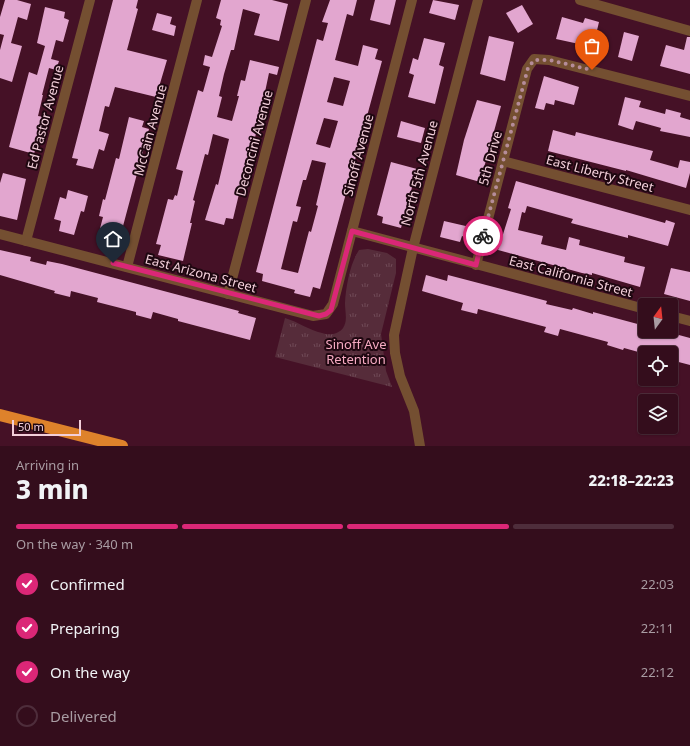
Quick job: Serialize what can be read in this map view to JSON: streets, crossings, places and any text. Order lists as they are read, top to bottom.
{
  "streets": {
    "street": [
      "Ed Pastor Avenue",
      "McCain Avenue",
      "Deconcini Avenue",
      "Sinoff Avenue",
      "5th Drive",
      "North 5th Avenue",
      "East Liberty Street",
      "East Arizona Street",
      "East California Street"
    ]
  },
  "crossings": [
    ["Ed Pastor Avenue", "East Arizona Street"],
    ["McCain Avenue", "East Arizona Street"],
    ["Deconcini Avenue", "East Arizona Street"],
    ["Sinoff Avenue", "East Arizona Street"],
    ["Sinoff Avenue", "East California Street"],
    ["5th Drive", "East Liberty Street"],
    ["5th Drive", "East California Street"],
    ["North 5th Avenue", "East California Street"]
  ],
  "parks": ["Sinoff Ave Retention"],
  "scale_bar": "50 m",
  "north": "top",
  "page": {
    "scale": "50 m",
    "heading": ["3 min", "Arriving in", "22:18–22:23"],
    "bar": "On the way · 340 m",
    "list": [
      ["Confirmed", "22:03"],
      ["Preparing", "22:11"],
      ["On the way", "22:12"],
      "Delivered"
    ]
  }
}
